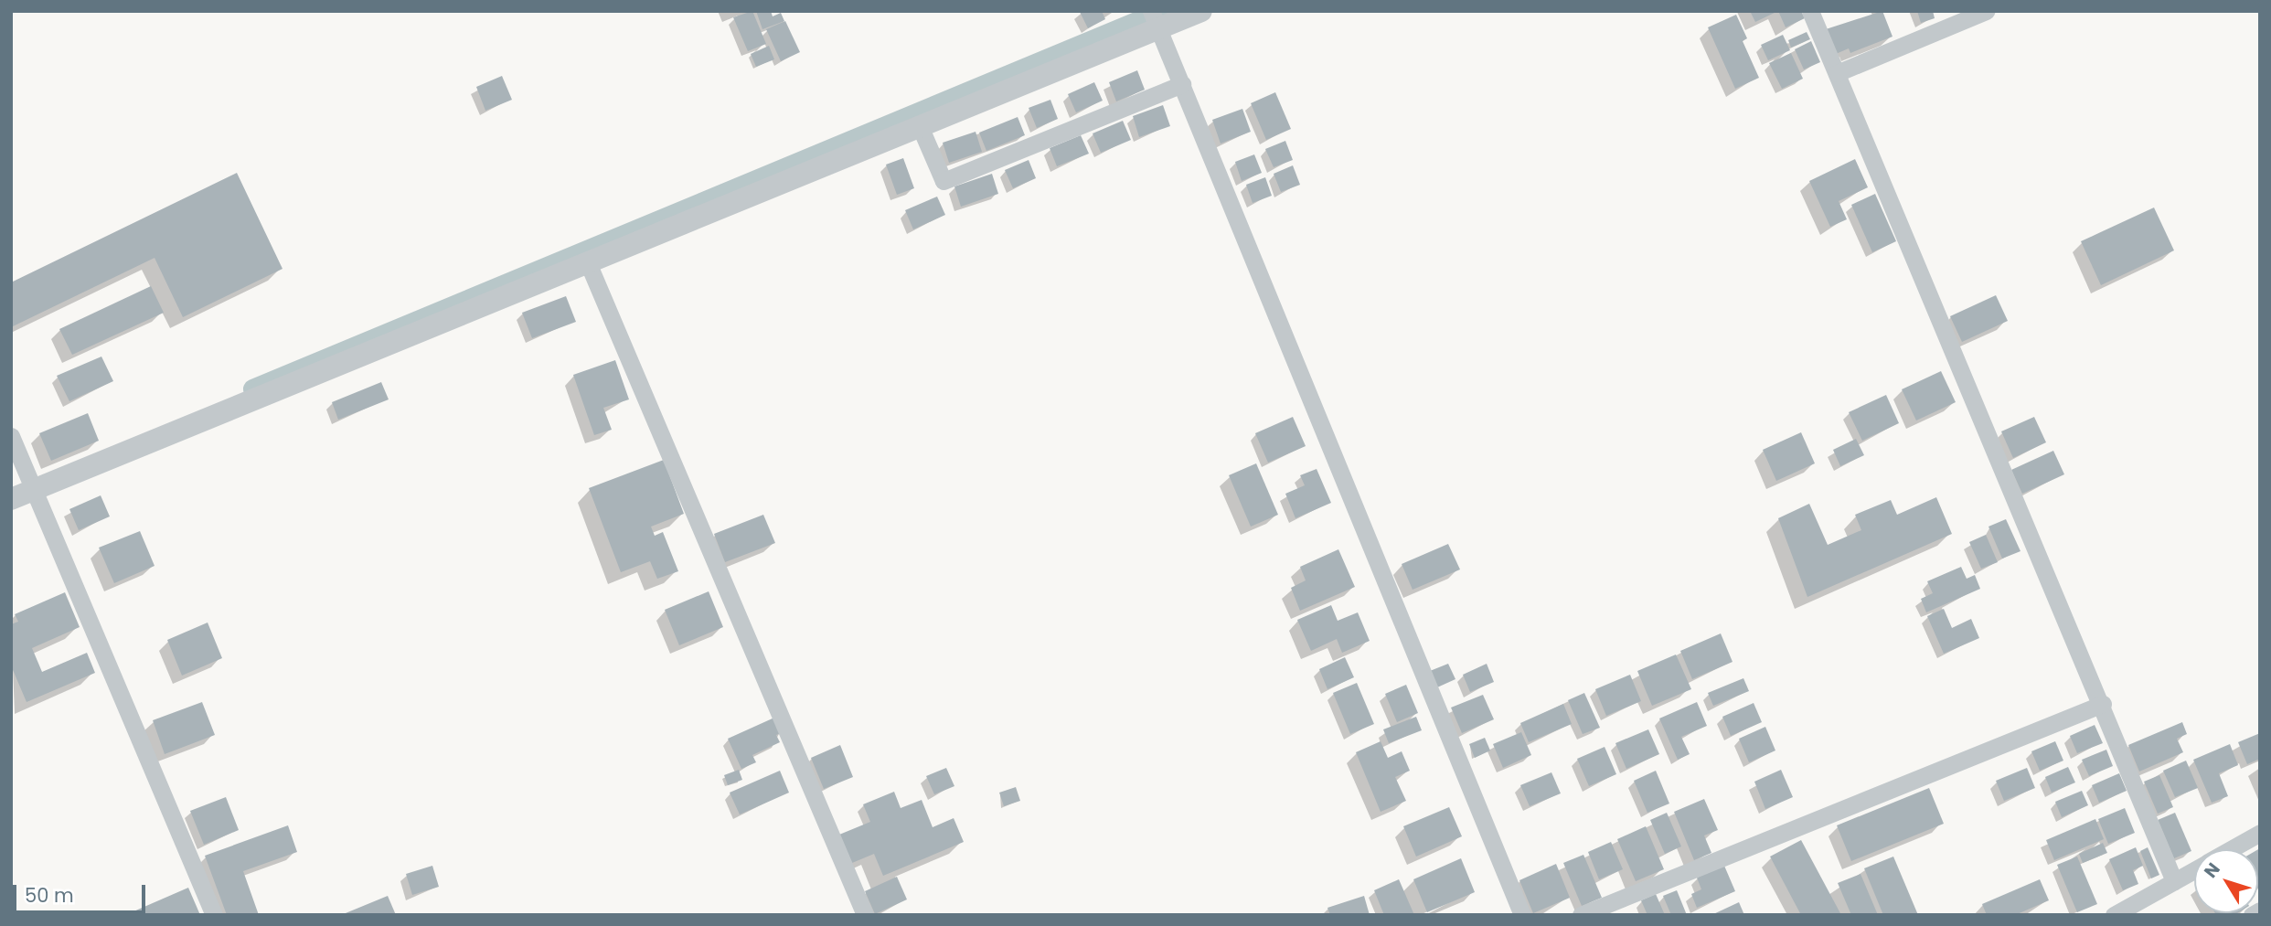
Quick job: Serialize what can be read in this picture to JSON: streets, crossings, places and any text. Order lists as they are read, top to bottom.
{
  "scale_bar": "50 m",
  "north": "top left"
}
